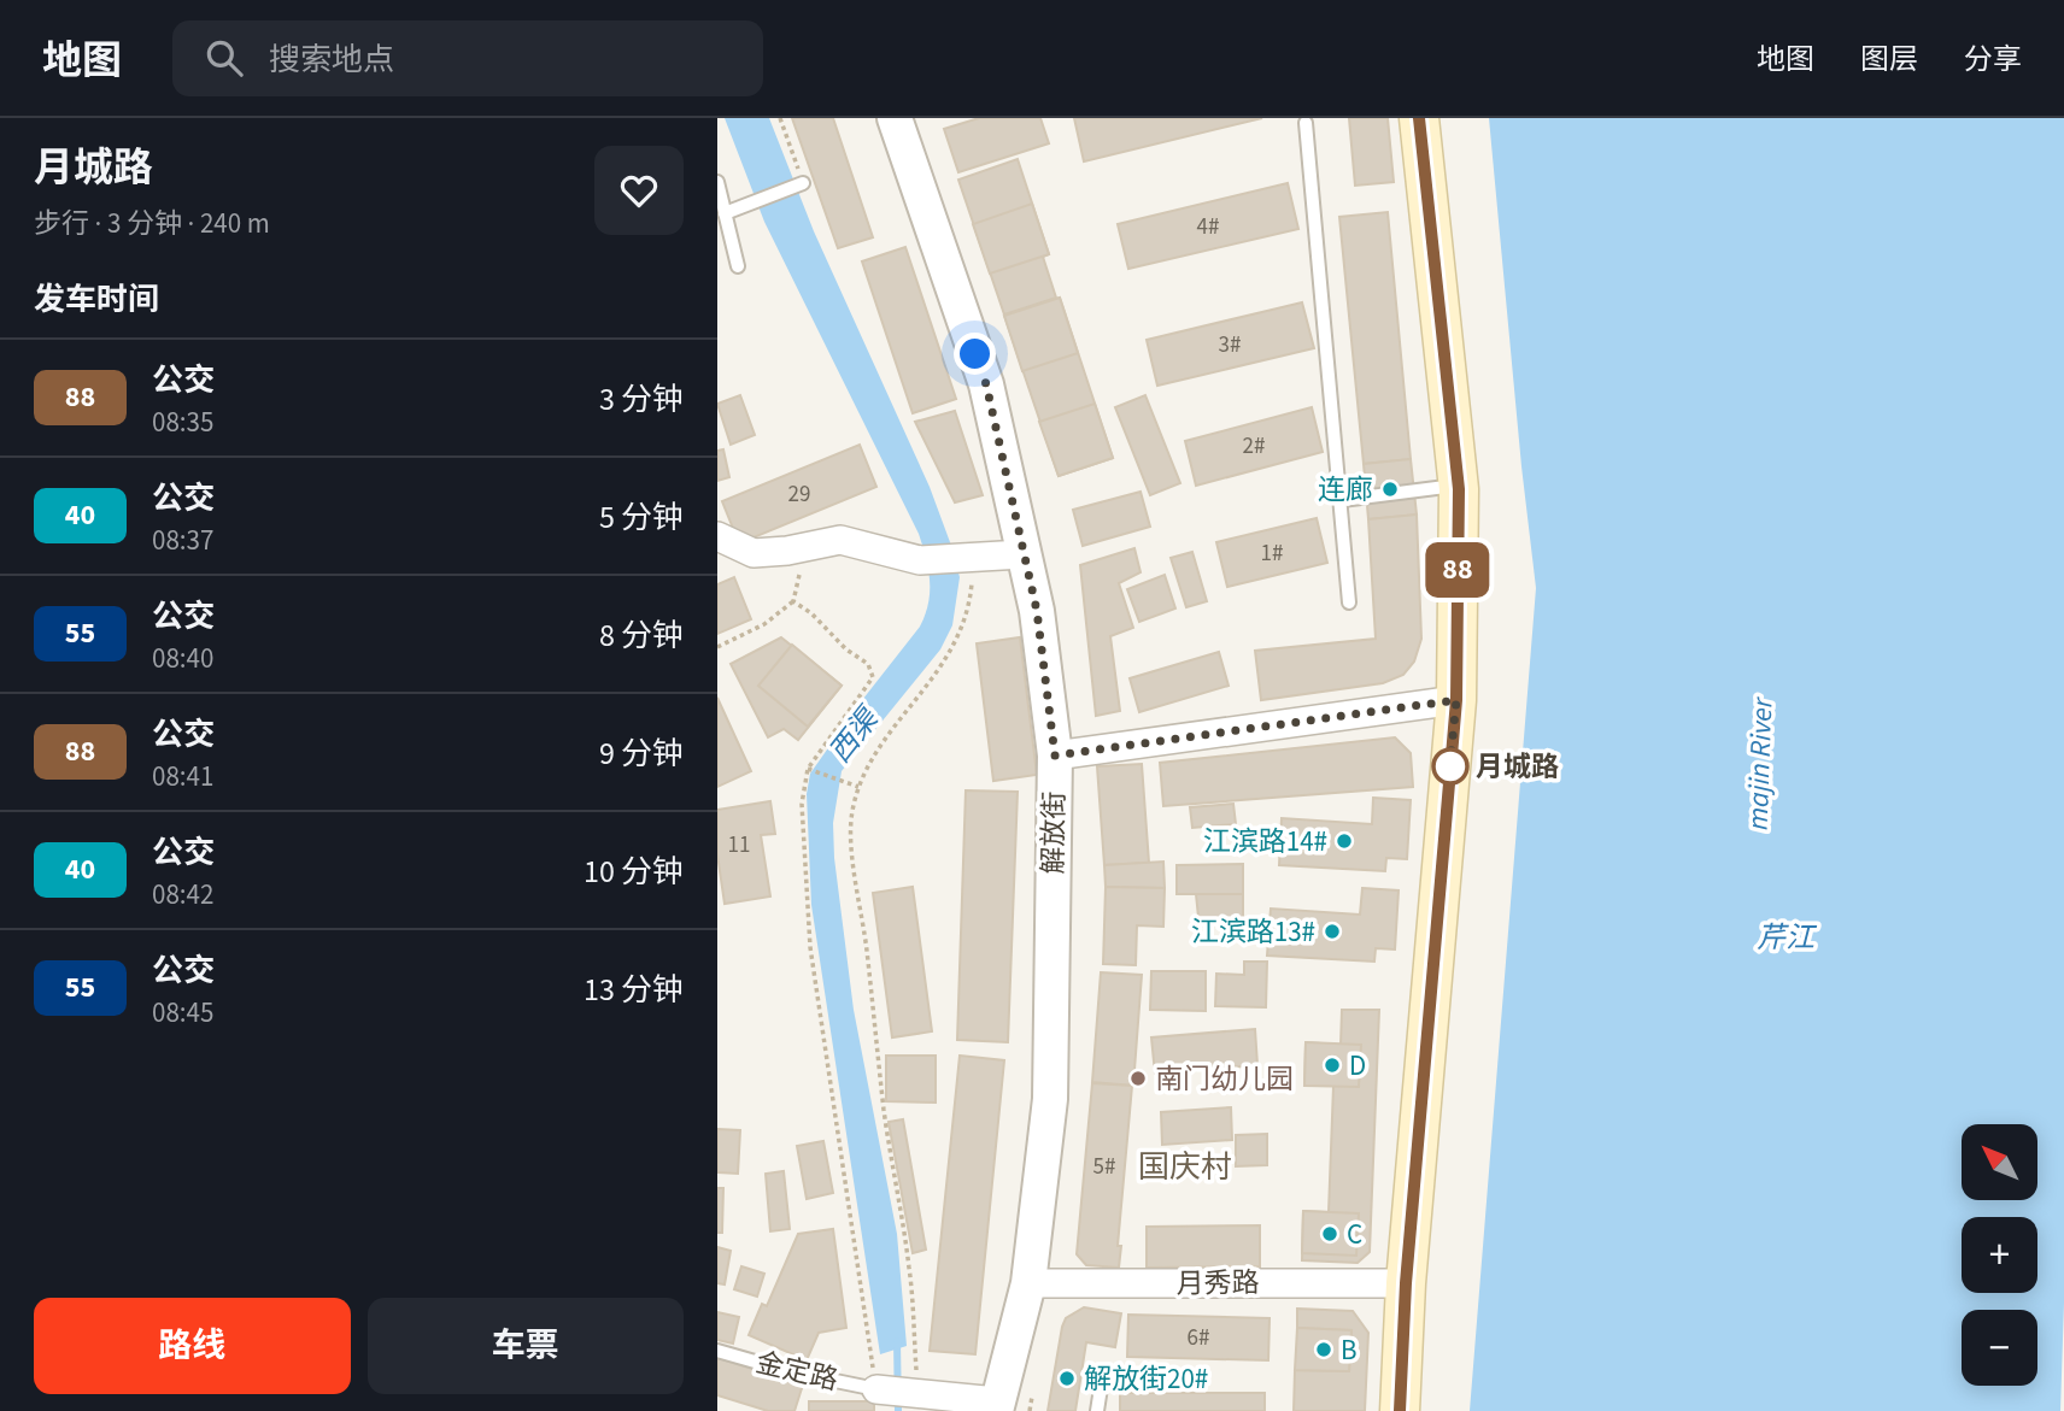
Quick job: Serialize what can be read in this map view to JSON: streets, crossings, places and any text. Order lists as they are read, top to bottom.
{
  "streets": {
    "street": ["解放街", "月秀路"],
    "lane": ["金定路"]
  },
  "crossings": [
    ["解放街", "月秀路"]
  ],
  "districts": ["国庆村"],
  "water": ["西渠", "majin River", "芹江"],
  "places": [
    "连廊",
    "月城路",
    "江滨路14#",
    "江滨路13#",
    "D",
    "南门幼儿园",
    "C",
    "B",
    "解放街20#"
  ],
  "lines": ["bus line 88"],
  "house_numbers": [
    "4#",
    "3#",
    "2#",
    "29",
    "1#",
    "11",
    "5#",
    "6#"
  ],
  "north": "top left",
  "page": {
    "header": "地图",
    "search": "搜索地点",
    "nav": ["地图", "图层", "分享"],
    "heading": [
      ["月城路", "步行 · 3 分钟 · 240 m"],
      "发车时间"
    ],
    "on_map": "88",
    "list": [
      {
        "mark": "88",
        "name": "公交",
        "note": "08:35",
        "value": "3 分钟"
      },
      {
        "mark": "40",
        "name": "公交",
        "note": "08:37",
        "value": "5 分钟"
      },
      {
        "mark": "55",
        "name": "公交",
        "note": "08:40",
        "value": "8 分钟"
      },
      {
        "mark": "88",
        "name": "公交",
        "note": "08:41",
        "value": "9 分钟"
      },
      {
        "mark": "40",
        "name": "公交",
        "note": "08:42",
        "value": "10 分钟"
      },
      {
        "mark": "55",
        "name": "公交",
        "note": "08:45",
        "value": "13 分钟"
      }
    ],
    "map_buttons": ["+", "−"],
    "buttons": ["路线", "车票"]
  }
}
